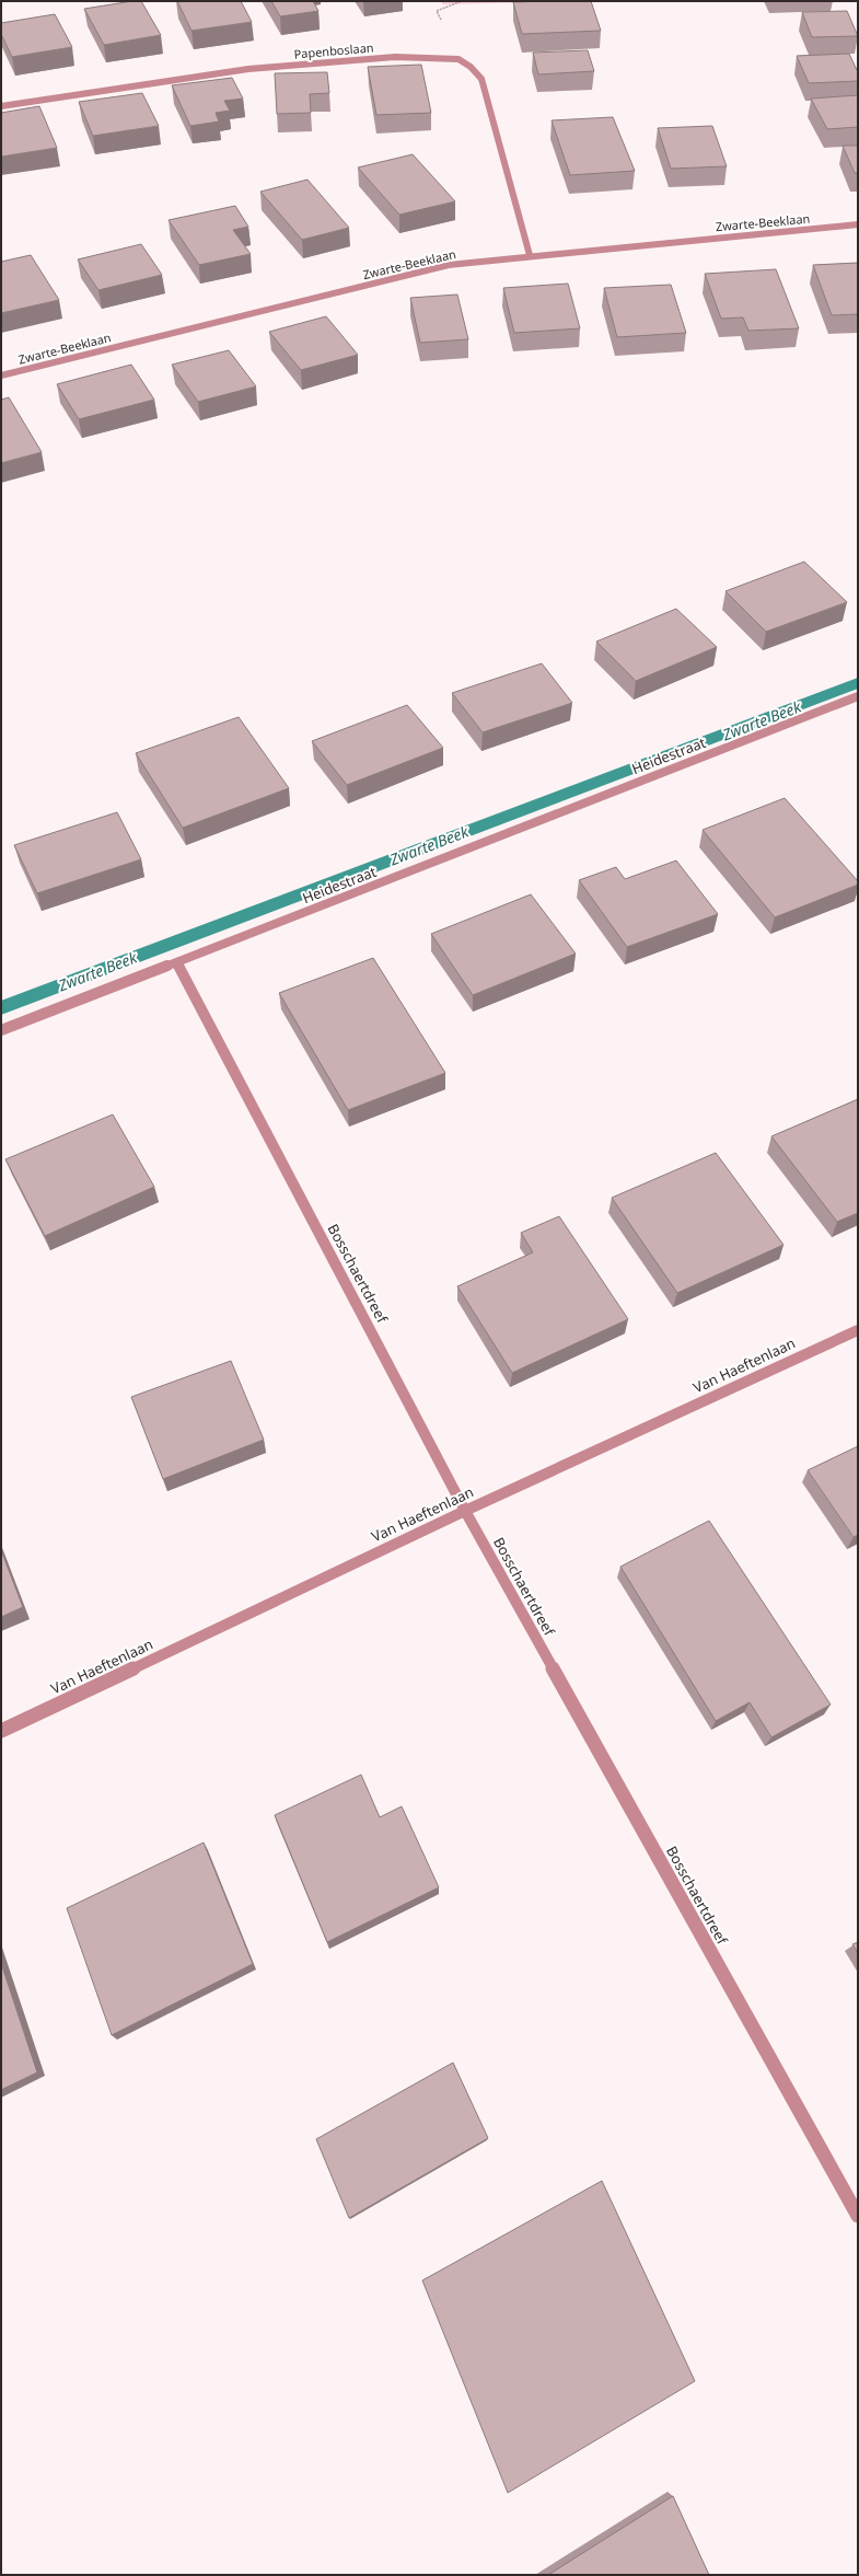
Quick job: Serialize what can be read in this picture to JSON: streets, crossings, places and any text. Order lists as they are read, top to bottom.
{
  "streets": {
    "street": [
      "Papenboslaan",
      "Zwarte-Beeklaan",
      "Heidestraat",
      "Bosschaertdreef",
      "Van Haeftenlaan"
    ]
  },
  "crossings": [
    ["Papenboslaan", "Zwarte-Beeklaan"],
    ["Heidestraat", "Bosschaertdreef"],
    ["Bosschaertdreef", "Van Haeftenlaan"]
  ],
  "water": ["Zwarte Beek"]
}
